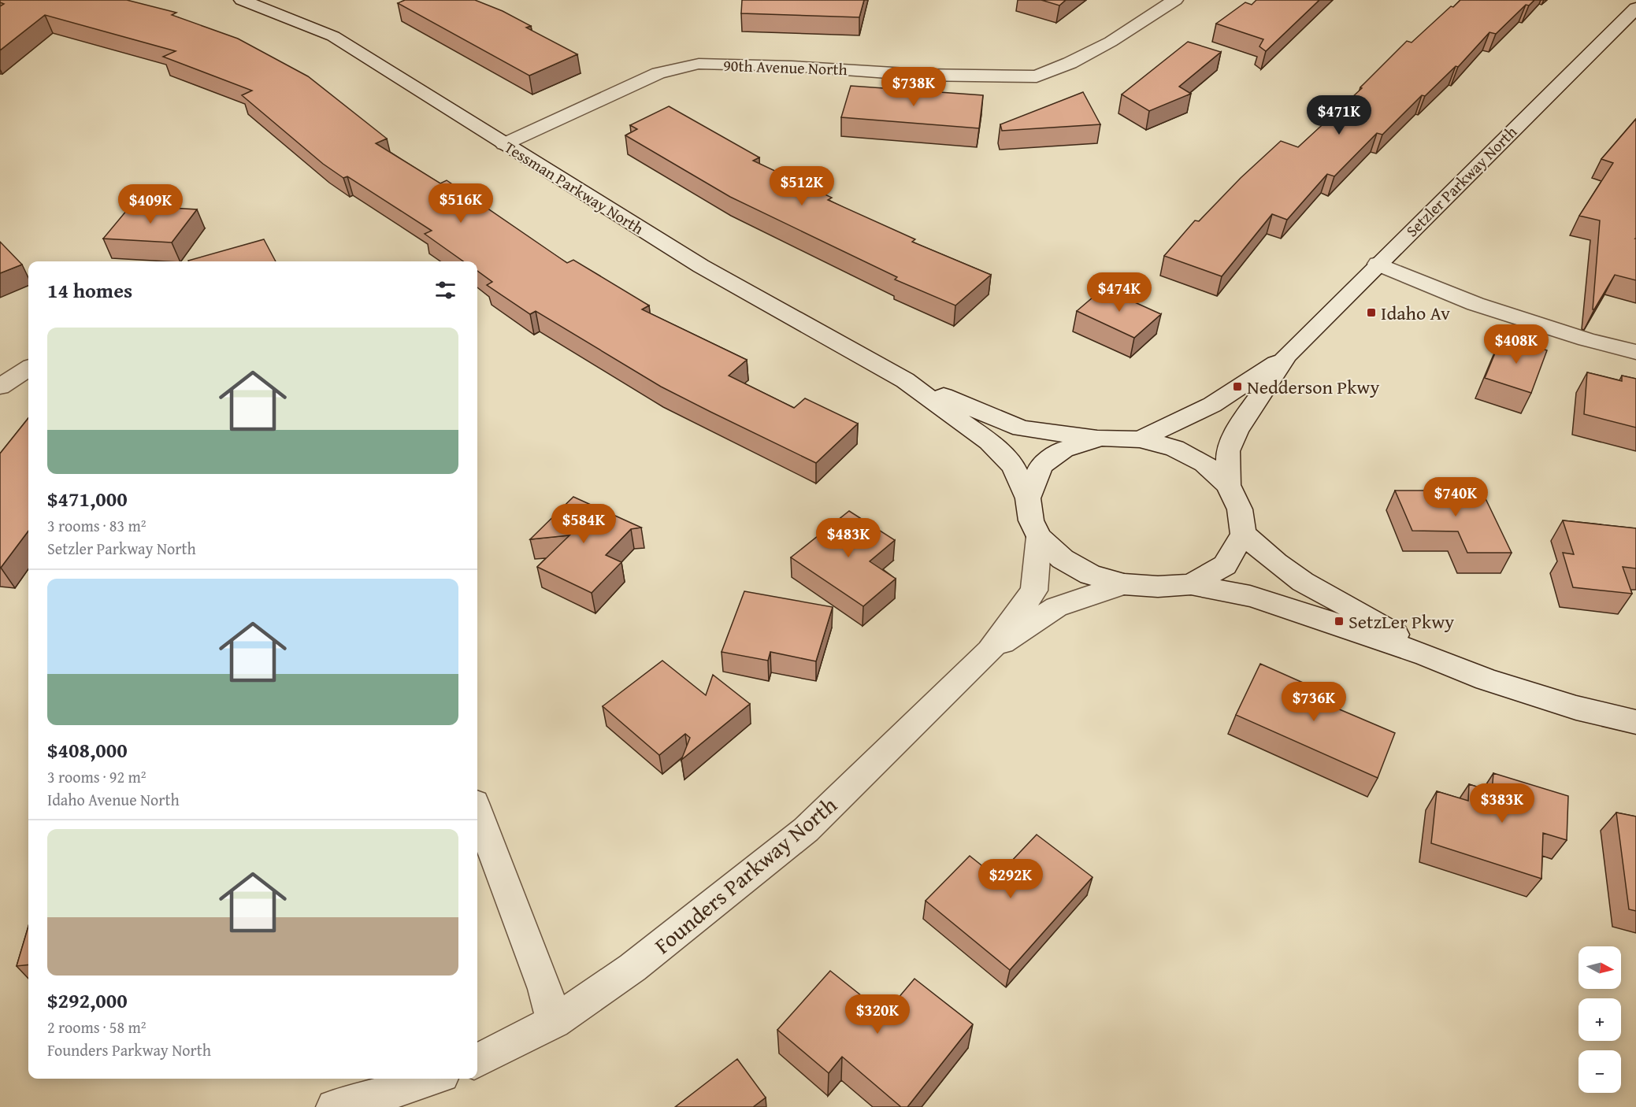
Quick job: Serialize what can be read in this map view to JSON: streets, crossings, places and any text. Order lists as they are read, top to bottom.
{
  "streets": {
    "street": [
      "90th Avenue North",
      "Setzler Parkway North",
      "Tessman Parkway North",
      "Founders Parkway North"
    ]
  },
  "crossings": [
    ["90th Avenue North", "Tessman Parkway North"],
    ["Setzler Parkway North", "Tessman Parkway North"],
    ["Tessman Parkway North", "Founders Parkway North"]
  ],
  "places": {
    "transit": ["Idaho Av", "Nedderson Pkwy", "SetzLer Pkwy"]
  },
  "north": "right",
  "page": {
    "price": [
      "$738K",
      "$471K",
      "$512K",
      "$516K",
      "$409K",
      "$474K",
      "$408K",
      "$740K",
      "$584K",
      "$483K",
      "$736K",
      "$383K",
      "$292K",
      "$320K"
    ],
    "heading": "14 homes",
    "list": [
      {
        "name": "$471,000",
        "note": "3 rooms · 83 m² · Setzler Parkway North"
      },
      {
        "name": "$408,000",
        "note": "3 rooms · 92 m² · Idaho Avenue North"
      },
      {
        "name": "$292,000",
        "note": "2 rooms · 58 m² · Founders Parkway North"
      }
    ],
    "map_buttons": ["+", "−"]
  }
}
